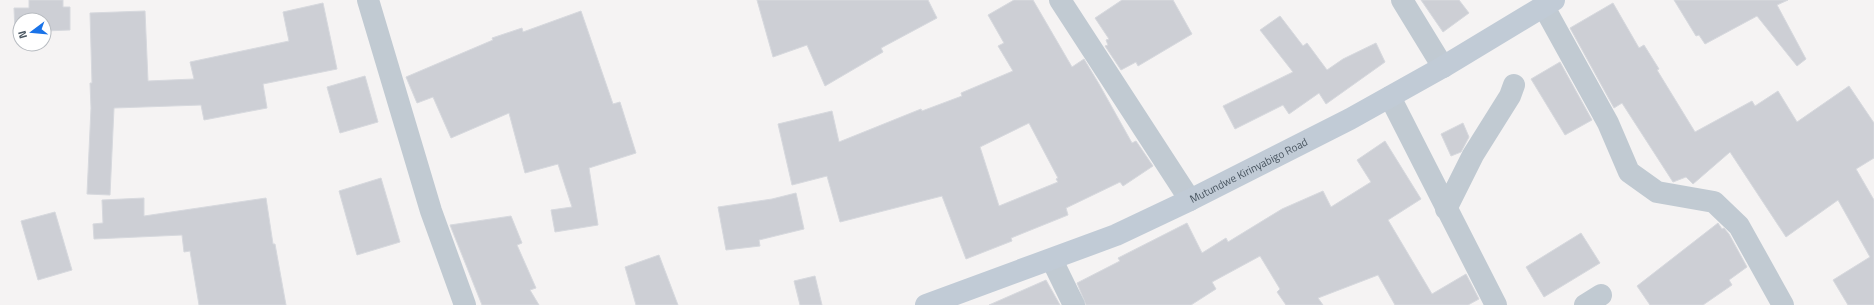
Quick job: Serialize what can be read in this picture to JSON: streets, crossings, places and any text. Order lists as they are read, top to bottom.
{
  "streets": {
    "street": ["Mutundwe Kirinyabigo Road"]
  },
  "north": "left"
}
